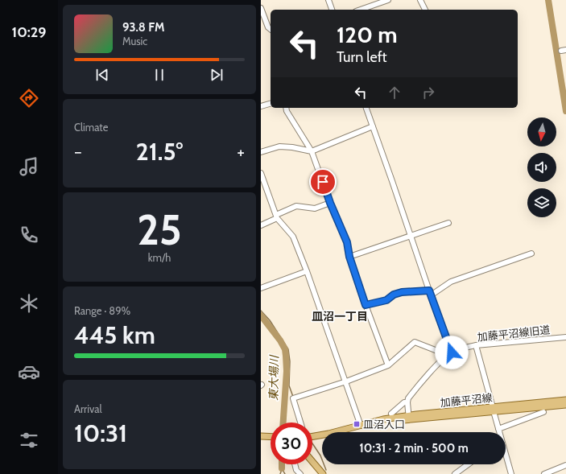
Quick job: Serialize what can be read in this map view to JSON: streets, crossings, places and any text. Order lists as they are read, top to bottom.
{
  "streets": {
    "main road": ["加藤平沼線"],
    "street": ["加藤平沼線旧道"]
  },
  "districts": ["皿沼一丁目"],
  "water": ["東大場川"],
  "places": {
    "transit": ["皿沼入口"]
  },
  "north": "bottom",
  "page": {
    "tabs": "10:29",
    "turn": ["120 m", "Turn left"],
    "song": ["93.8 FM", "Music"],
    "tile": [
      "Climate",
      ["25", "km/h"],
      ["Range · 89%", "445 km"],
      ["Arrival", "10:31"]
    ],
    "heat": ["−", "21.5°", "+"],
    "limit": "30",
    "trip": "10:31 · 2 min · 500 m"
  }
}
